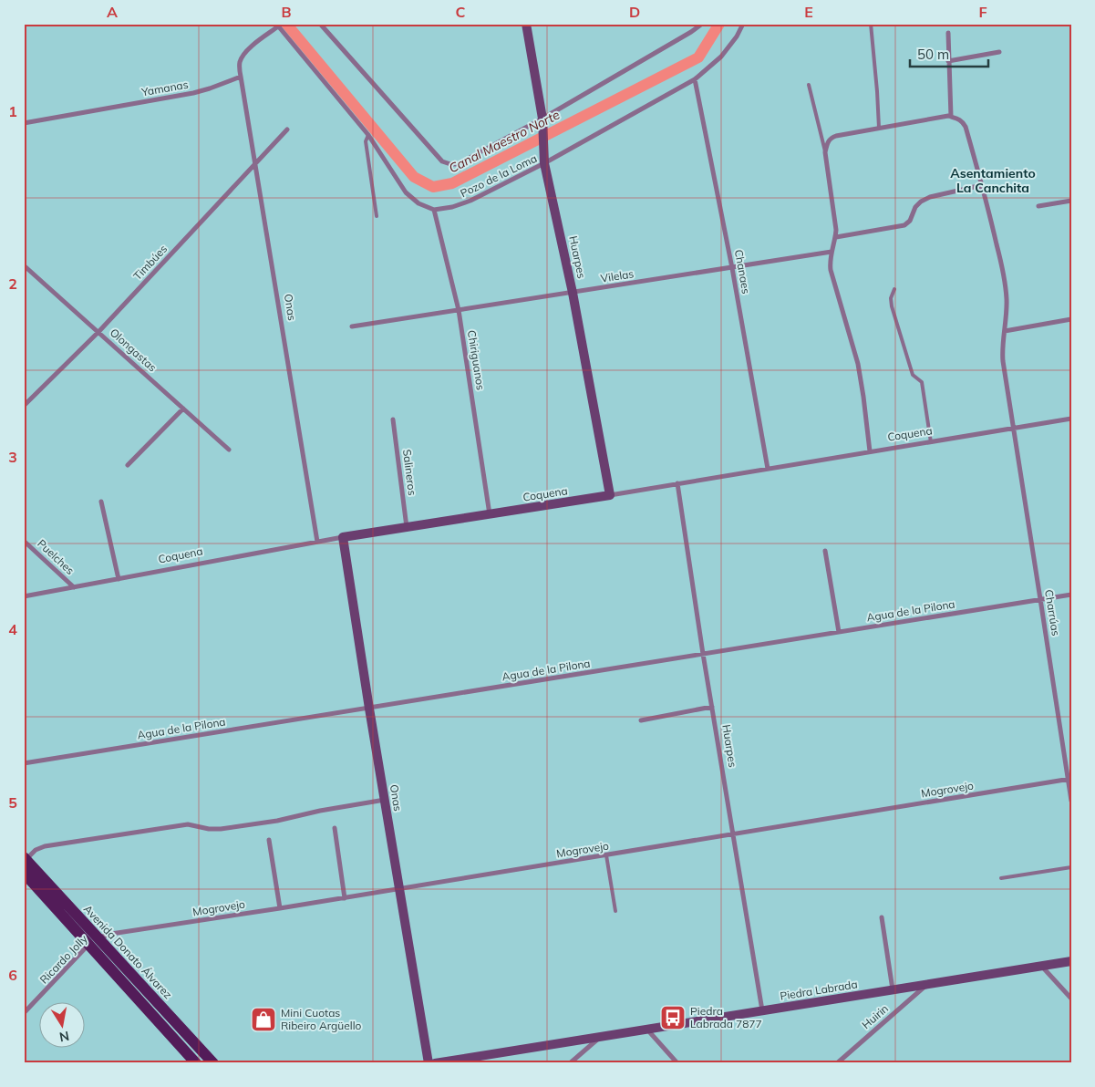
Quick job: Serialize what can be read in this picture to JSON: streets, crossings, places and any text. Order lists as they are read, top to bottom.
{
  "streets": {
    "main road": [
      "Huarpes",
      "Onas",
      "Coquena",
      "Avenida Donato Álvarez",
      "Piedra Labrada"
    ],
    "street": [
      "Yamanas",
      "Pozo de la Loma",
      "Timbúes",
      "Chanaes",
      "Vilelas",
      "Olongastas",
      "Chiriguanos",
      "Salineros",
      "Puelches",
      "Agua de la Pilona",
      "Charrúas",
      "Mogrovejo",
      "Ricardo Jolly",
      "Huirin"
    ]
  },
  "crossings": [
    ["Yamanas", "Onas"],
    ["Pozo de la Loma", "Huarpes"],
    ["Pozo de la Loma", "Chanaes"],
    ["Pozo de la Loma", "Chiriguanos"],
    ["Huarpes", "Vilelas"],
    ["Huarpes", "Coquena"],
    ["Huarpes", "Agua de la Pilona"],
    ["Huarpes", "Mogrovejo"],
    ["Huarpes", "Piedra Labrada"],
    ["Timbúes", "Onas"],
    ["Timbúes", "Olongastas"],
    ["Chanaes", "Vilelas"],
    ["Chanaes", "Coquena"],
    ["Vilelas", "Chiriguanos"],
    ["Onas", "Coquena"],
    ["Onas", "Agua de la Pilona"],
    ["Onas", "Mogrovejo"],
    ["Chiriguanos", "Coquena"],
    ["Coquena", "Salineros"],
    ["Coquena", "Puelches"],
    ["Coquena", "Charrúas"],
    ["Agua de la Pilona", "Charrúas"],
    ["Charrúas", "Mogrovejo"],
    ["Mogrovejo", "Avenida Donato Álvarez"],
    ["Mogrovejo", "Ricardo Jolly"],
    ["Avenida Donato Álvarez", "Ricardo Jolly"],
    ["Piedra Labrada", "Huirin"]
  ],
  "districts": ["Asentamiento La Canchita"],
  "water": ["Canal Maestro Norte"],
  "places": {
    "bus stop": ["Piedra Labrada 7877"],
    "shop": ["Mini Cuotas Ribeiro Argüello"]
  },
  "scale_bar": "50 m",
  "north": "bottom",
  "grid": {
    "columns": [
      "A",
      "B",
      "C",
      "D",
      "E",
      "F"
    ],
    "rows": [
      "1",
      "2",
      "3",
      "4",
      "5",
      "6"
    ]
  }
}
